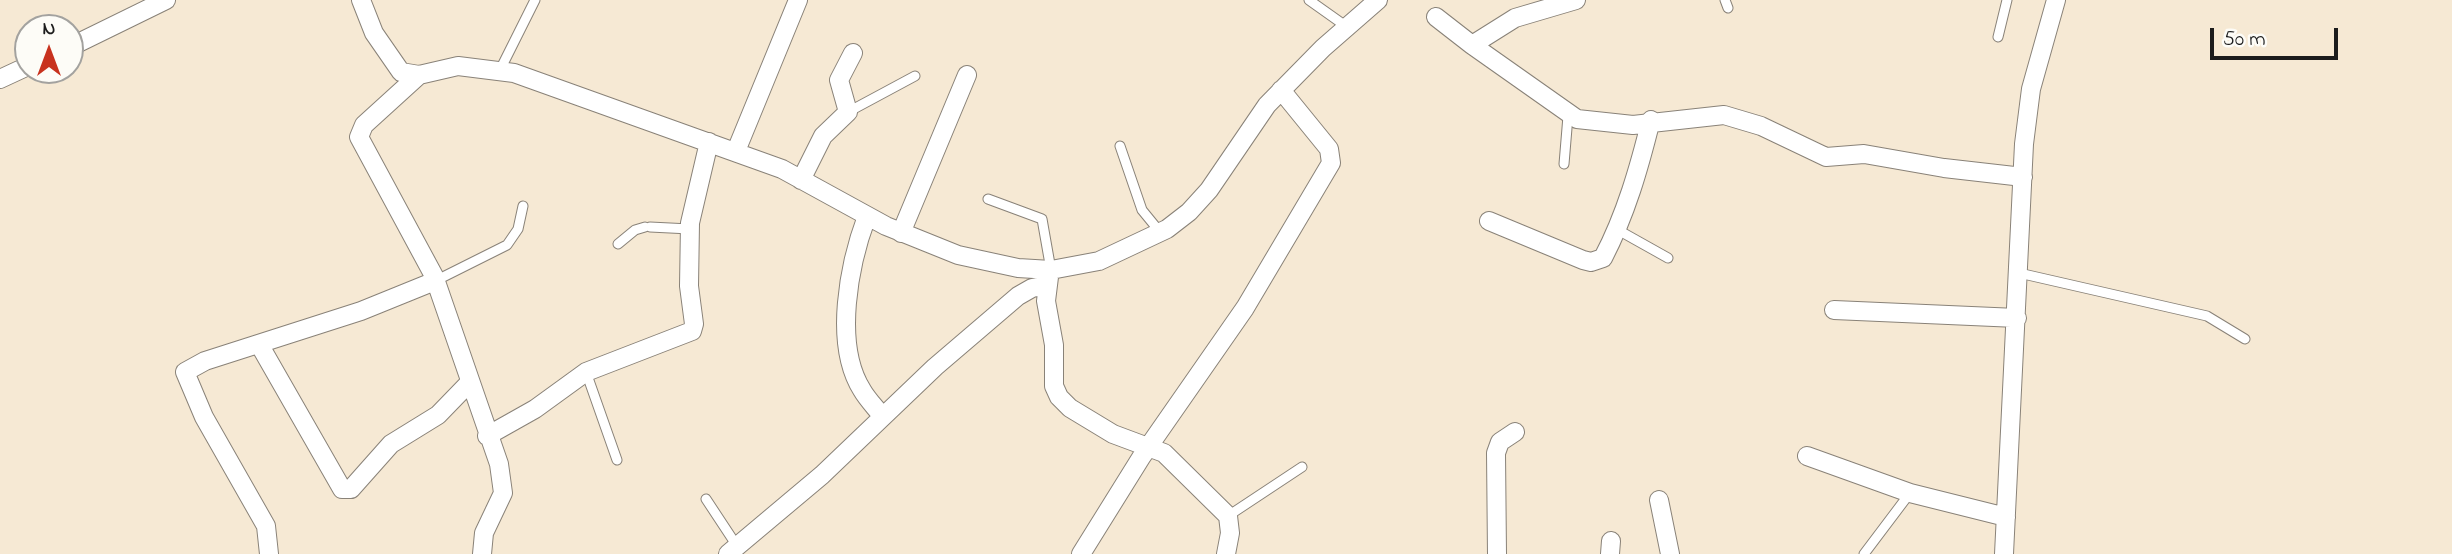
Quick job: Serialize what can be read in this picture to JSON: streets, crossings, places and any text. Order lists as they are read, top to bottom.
{
  "scale_bar": "50 m",
  "north": "top"
}
